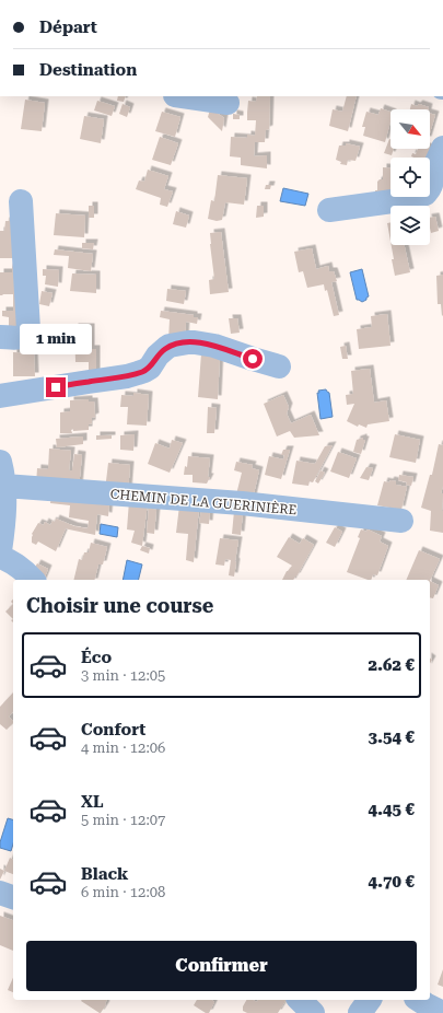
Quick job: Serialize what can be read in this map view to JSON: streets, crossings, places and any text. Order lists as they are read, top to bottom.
{
  "streets": {
    "street": ["CHEMIN DE LA GUERINIÈRE"]
  },
  "north": "bottom right",
  "page": {
    "banner": ["Départ", "Destination"],
    "bubble": "1 min",
    "heading": "Choisir une course",
    "list": [
      {
        "name": "Éco",
        "note": "3 min · 12:05",
        "value": "2.62 €"
      },
      {
        "name": "Confort",
        "note": "4 min · 12:06",
        "value": "3.54 €"
      },
      {
        "name": "XL",
        "note": "5 min · 12:07",
        "value": "4.45 €"
      },
      {
        "name": "Black",
        "note": "6 min · 12:08",
        "value": "4.70 €"
      }
    ],
    "buttons": "Confirmer"
  }
}
